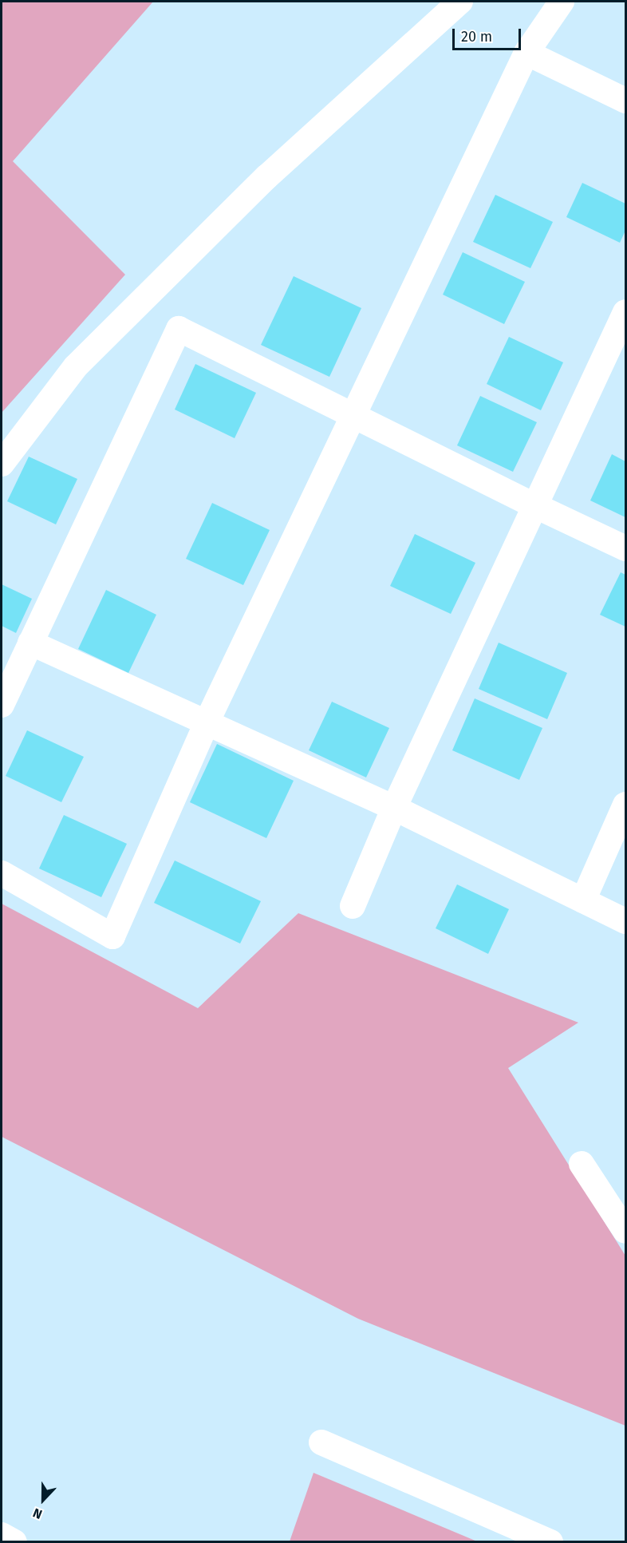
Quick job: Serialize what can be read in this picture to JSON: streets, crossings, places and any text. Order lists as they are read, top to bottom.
{
  "scale_bar": "20 m",
  "north": "bottom"
}
